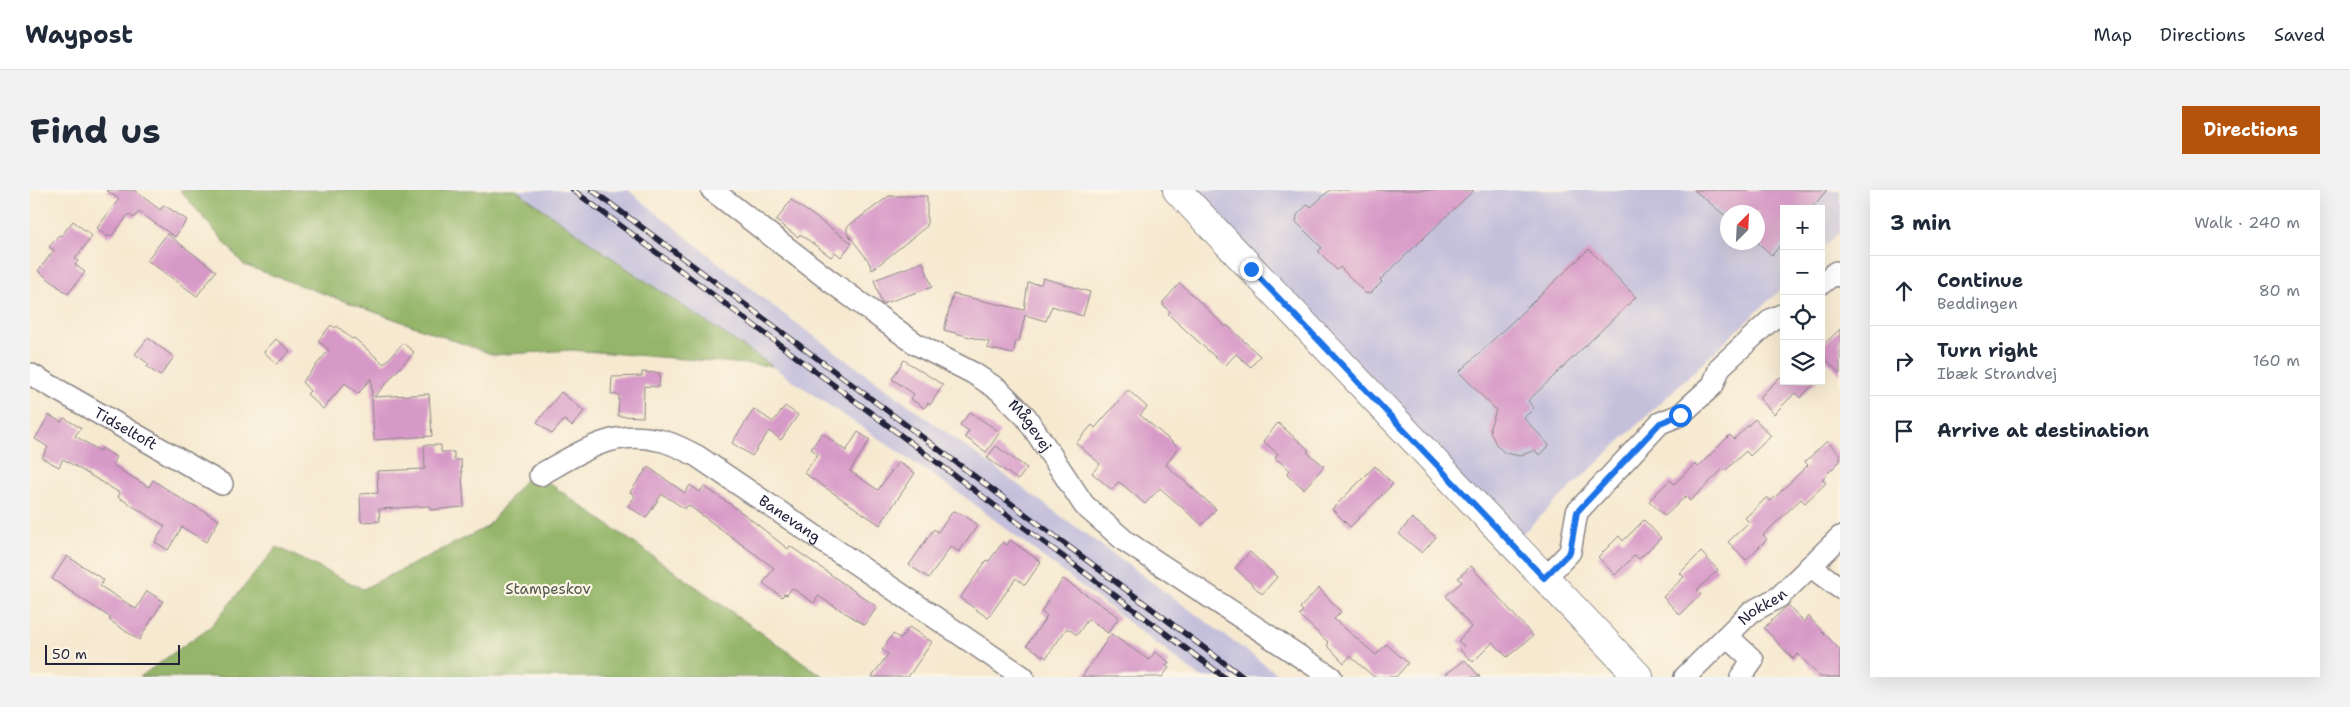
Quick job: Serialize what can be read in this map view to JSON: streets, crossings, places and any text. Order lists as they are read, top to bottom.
{
  "streets": {
    "street": [
      "Mågevej",
      "Tidseltoft",
      "Banevang",
      "Nokken"
    ]
  },
  "parks": ["Stampeskov"],
  "scale_bar": "50 m",
  "north": "top right",
  "page": {
    "header": "Waypost",
    "nav": ["Map", "Directions", "Saved"],
    "buttons": "Directions",
    "title": "Find us",
    "heading": ["3 min", "Walk · 240 m"],
    "map_buttons": ["+", "−"],
    "list": [
      ["Continue", "Beddingen", "80 m"],
      ["Turn right", "Ibæk Strandvej", "160 m"],
      "Arrive at destination"
    ],
    "scale": "50 m"
  }
}
